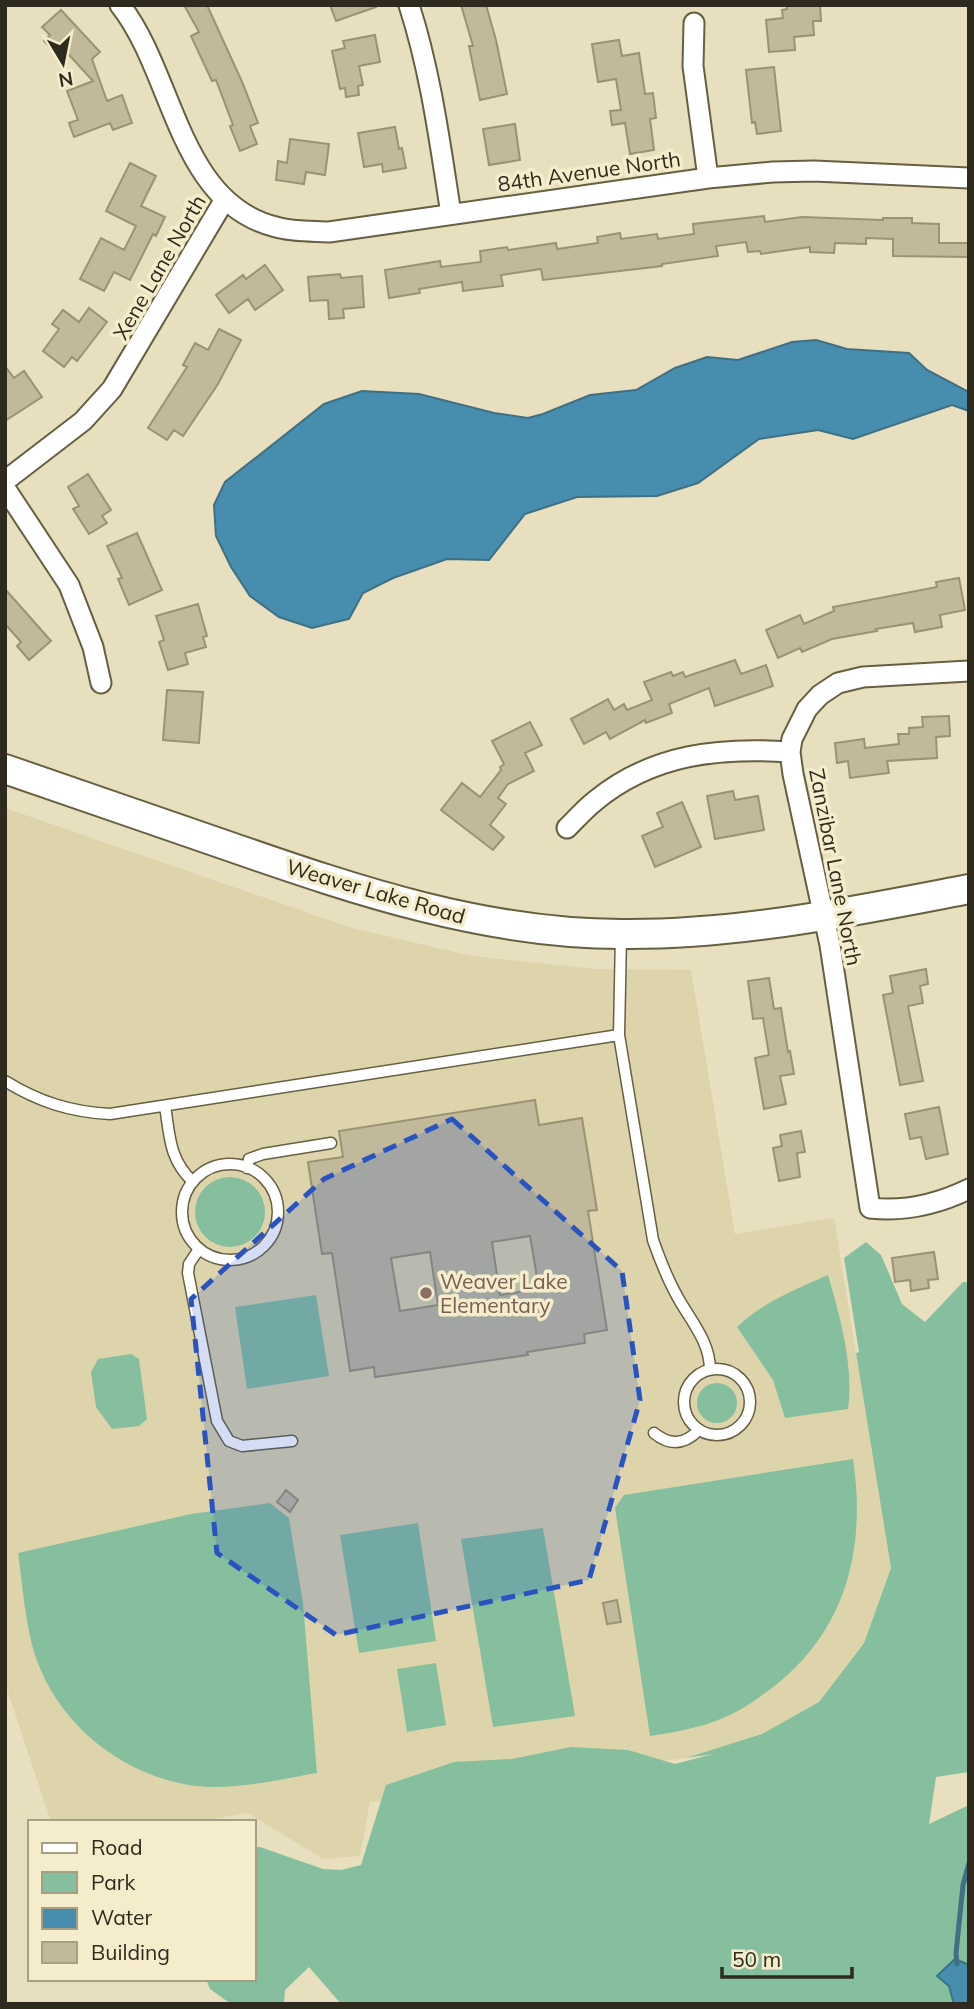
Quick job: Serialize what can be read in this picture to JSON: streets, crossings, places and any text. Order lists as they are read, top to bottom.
{
  "streets": {
    "main road": ["Weaver Lake Road"],
    "street": ["84th Avenue North", "Xene Lane North", "Zanzibar Lane North"]
  },
  "crossings": [
    ["84th Avenue North", "Xene Lane North"],
    ["Zanzibar Lane North", "Weaver Lake Road"]
  ],
  "places": ["Weaver Lake Elementary"],
  "legend": [
    "Road",
    "Park",
    "Water",
    "Building"
  ],
  "scale_bar": "50 m",
  "north": "bottom"
}
